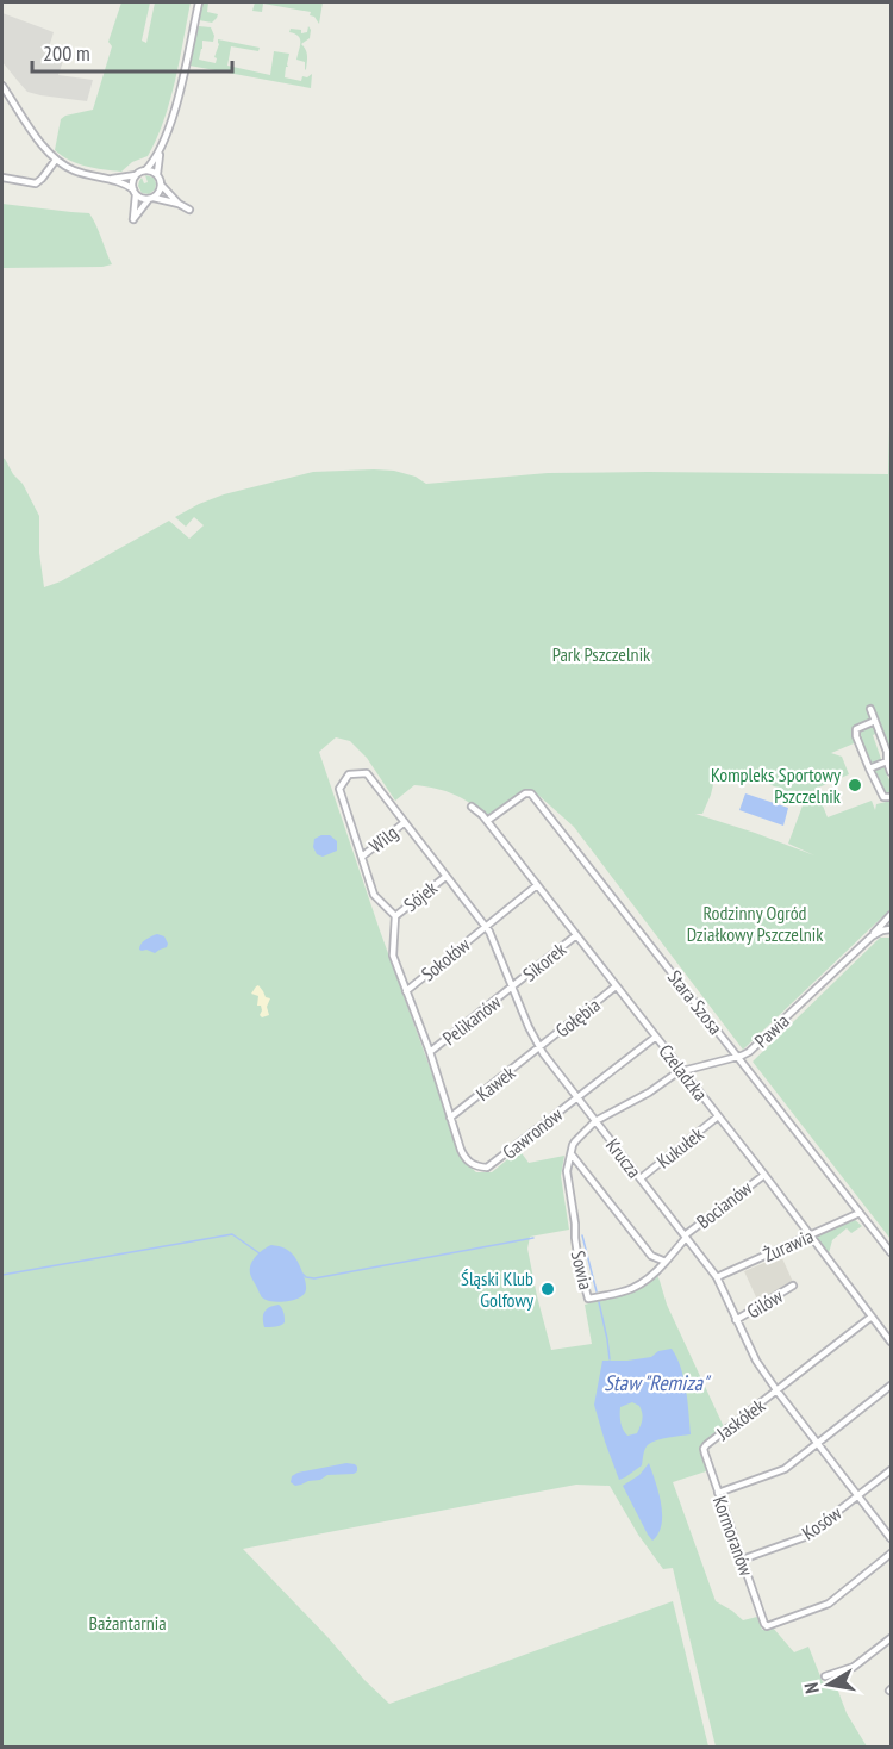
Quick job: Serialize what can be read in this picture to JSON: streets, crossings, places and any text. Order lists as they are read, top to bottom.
{
  "streets": {
    "street": [
      "Wilg",
      "Sójek",
      "Sokołów",
      "Sikorek",
      "Stara Szosa",
      "Gołębia",
      "Pelikanów",
      "Pawia",
      "Czeladzka",
      "Kawek",
      "Gawronów",
      "Kukułek",
      "Krucza",
      "Bocianów",
      "Żurawia",
      "Sowia",
      "Gilów",
      "Jaskółek",
      "Kosów",
      "Kormoranów"
    ]
  },
  "crossings": [
    ["Wilg", "Krucza"],
    ["Sójek", "Krucza"],
    ["Sokołów", "Czeladzka"],
    ["Sokołów", "Krucza"],
    ["Sikorek", "Pelikanów"],
    ["Sikorek", "Czeladzka"],
    ["Sikorek", "Krucza"],
    ["Stara Szosa", "Pawia"],
    ["Stara Szosa", "Czeladzka"],
    ["Stara Szosa", "Żurawia"],
    ["Gołębia", "Czeladzka"],
    ["Gołębia", "Kawek"],
    ["Gołębia", "Krucza"],
    ["Pelikanów", "Krucza"],
    ["Pawia", "Czeladzka"],
    ["Pawia", "Krucza"],
    ["Czeladzka", "Gawronów"],
    ["Czeladzka", "Kukułek"],
    ["Czeladzka", "Bocianów"],
    ["Czeladzka", "Żurawia"],
    ["Czeladzka", "Jaskółek"],
    ["Kawek", "Gawronów"],
    ["Kawek", "Krucza"],
    ["Gawronów", "Krucza"],
    ["Kukułek", "Krucza"],
    ["Krucza", "Bocianów"],
    ["Krucza", "Żurawia"],
    ["Krucza", "Sowia"],
    ["Krucza", "Gilów"],
    ["Krucza", "Jaskółek"],
    ["Krucza", "Kosów"],
    ["Bocianów", "Sowia"],
    ["Jaskółek", "Kormoranów"],
    ["Kosów", "Kormoranów"]
  ],
  "water": ["Staw \"Remiza\""],
  "parks": ["Park Pszczelnik", "Rodzinny Ogród Działkowy Pszczelnik", "Bażantarnia"],
  "places": ["Kompleks Sportowy Pszczelnik", "Śląski Klub Golfowy"],
  "scale_bar": "200 m",
  "north": "left"
}
